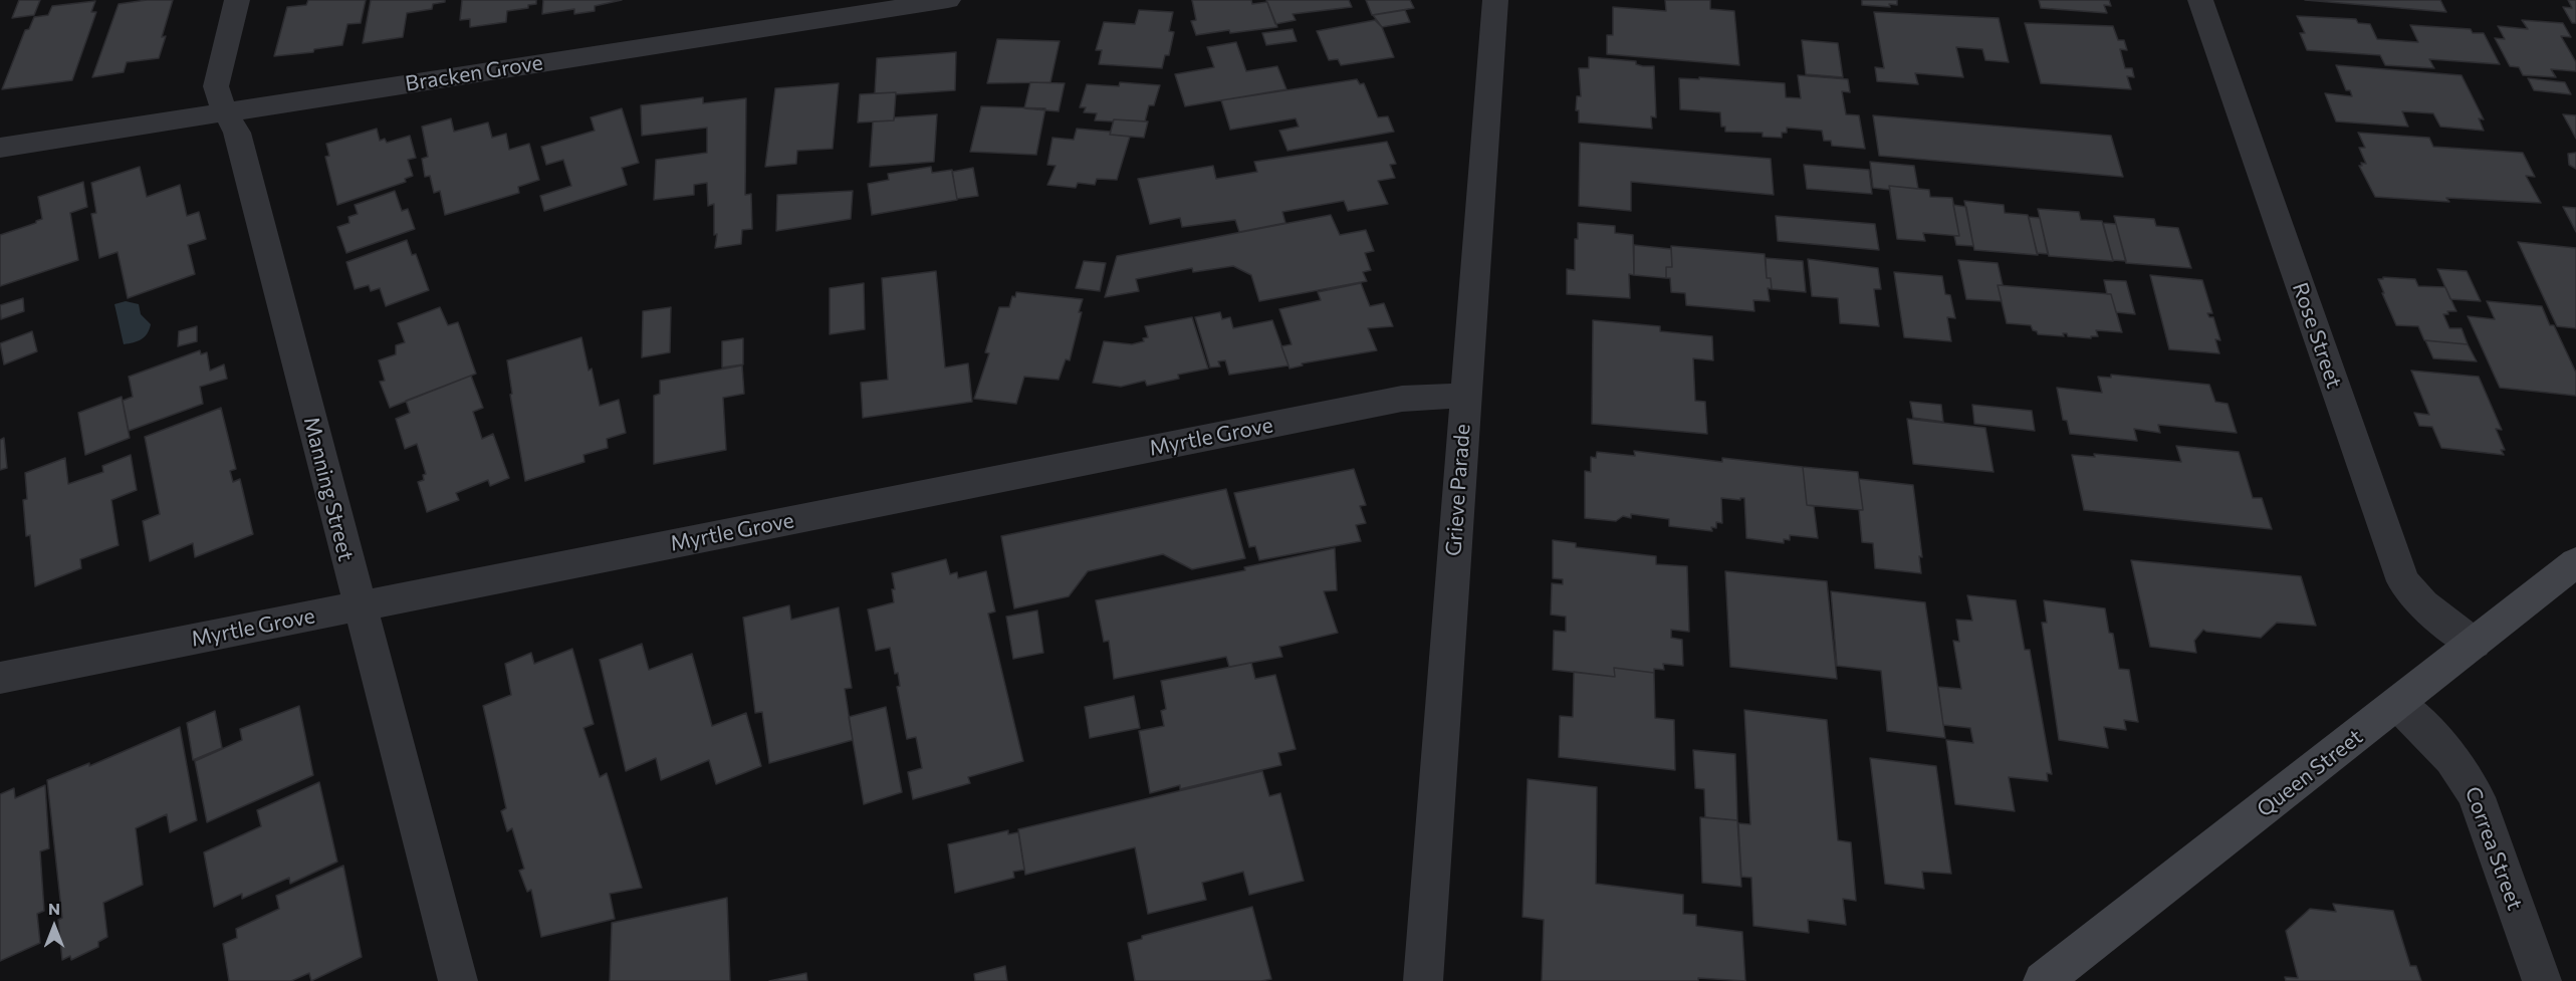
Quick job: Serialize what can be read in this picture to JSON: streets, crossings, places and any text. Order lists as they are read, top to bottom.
{
  "streets": {
    "main road": ["Queen Street"],
    "street": [
      "Bracken Grove",
      "Rose Street",
      "Myrtle Grove",
      "Manning Street",
      "Grieve Parade",
      "Correa Street"
    ]
  },
  "crossings": [
    ["Bracken Grove", "Manning Street"],
    ["Rose Street", "Queen Street"],
    ["Myrtle Grove", "Manning Street"],
    ["Myrtle Grove", "Grieve Parade"],
    ["Queen Street", "Correa Street"]
  ],
  "north": "top"
}
